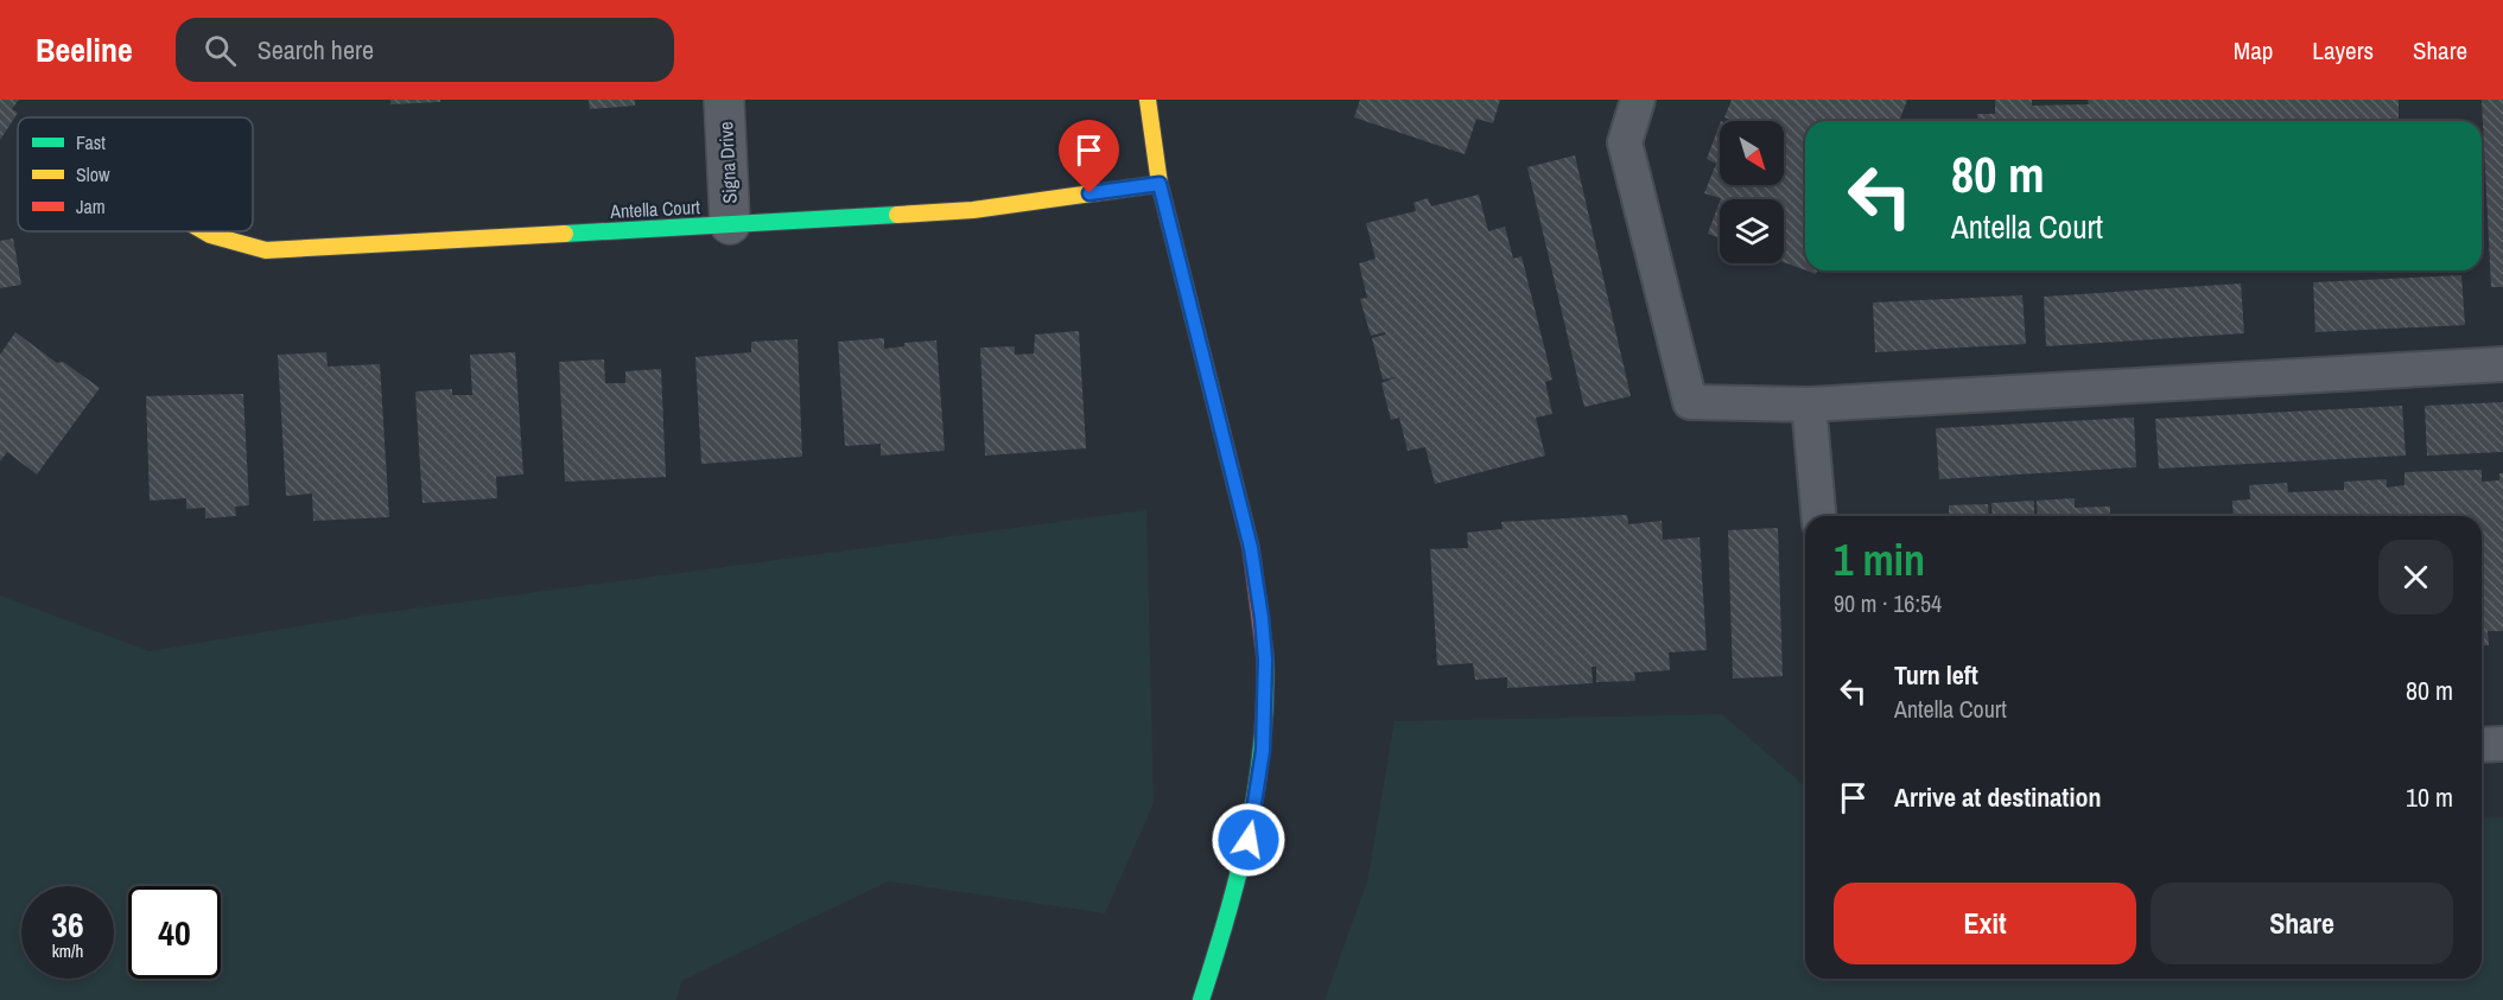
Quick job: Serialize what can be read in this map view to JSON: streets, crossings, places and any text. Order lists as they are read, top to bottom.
{
  "streets": {
    "street": ["Signa Drive", "Antella Court"]
  },
  "crossings": [
    ["Signa Drive", "Antella Court"]
  ],
  "legend": ["Fast", "Slow", "Jam"],
  "north": "bottom right",
  "page": {
    "header": "Beeline",
    "search": "Search here",
    "nav": ["Map", "Layers", "Share"],
    "turn": ["80 m", "Antella Court"],
    "heading": ["1 min", "90 m · 16:54"],
    "list": [
      {
        "name": "Turn left",
        "note": "Antella Court",
        "value": "80 m"
      },
      {
        "name": "Arrive at destination",
        "value": "10 m"
      }
    ],
    "buttons": ["Exit", "Share"],
    "speed": "36 km/h",
    "limit": "40"
  }
}
